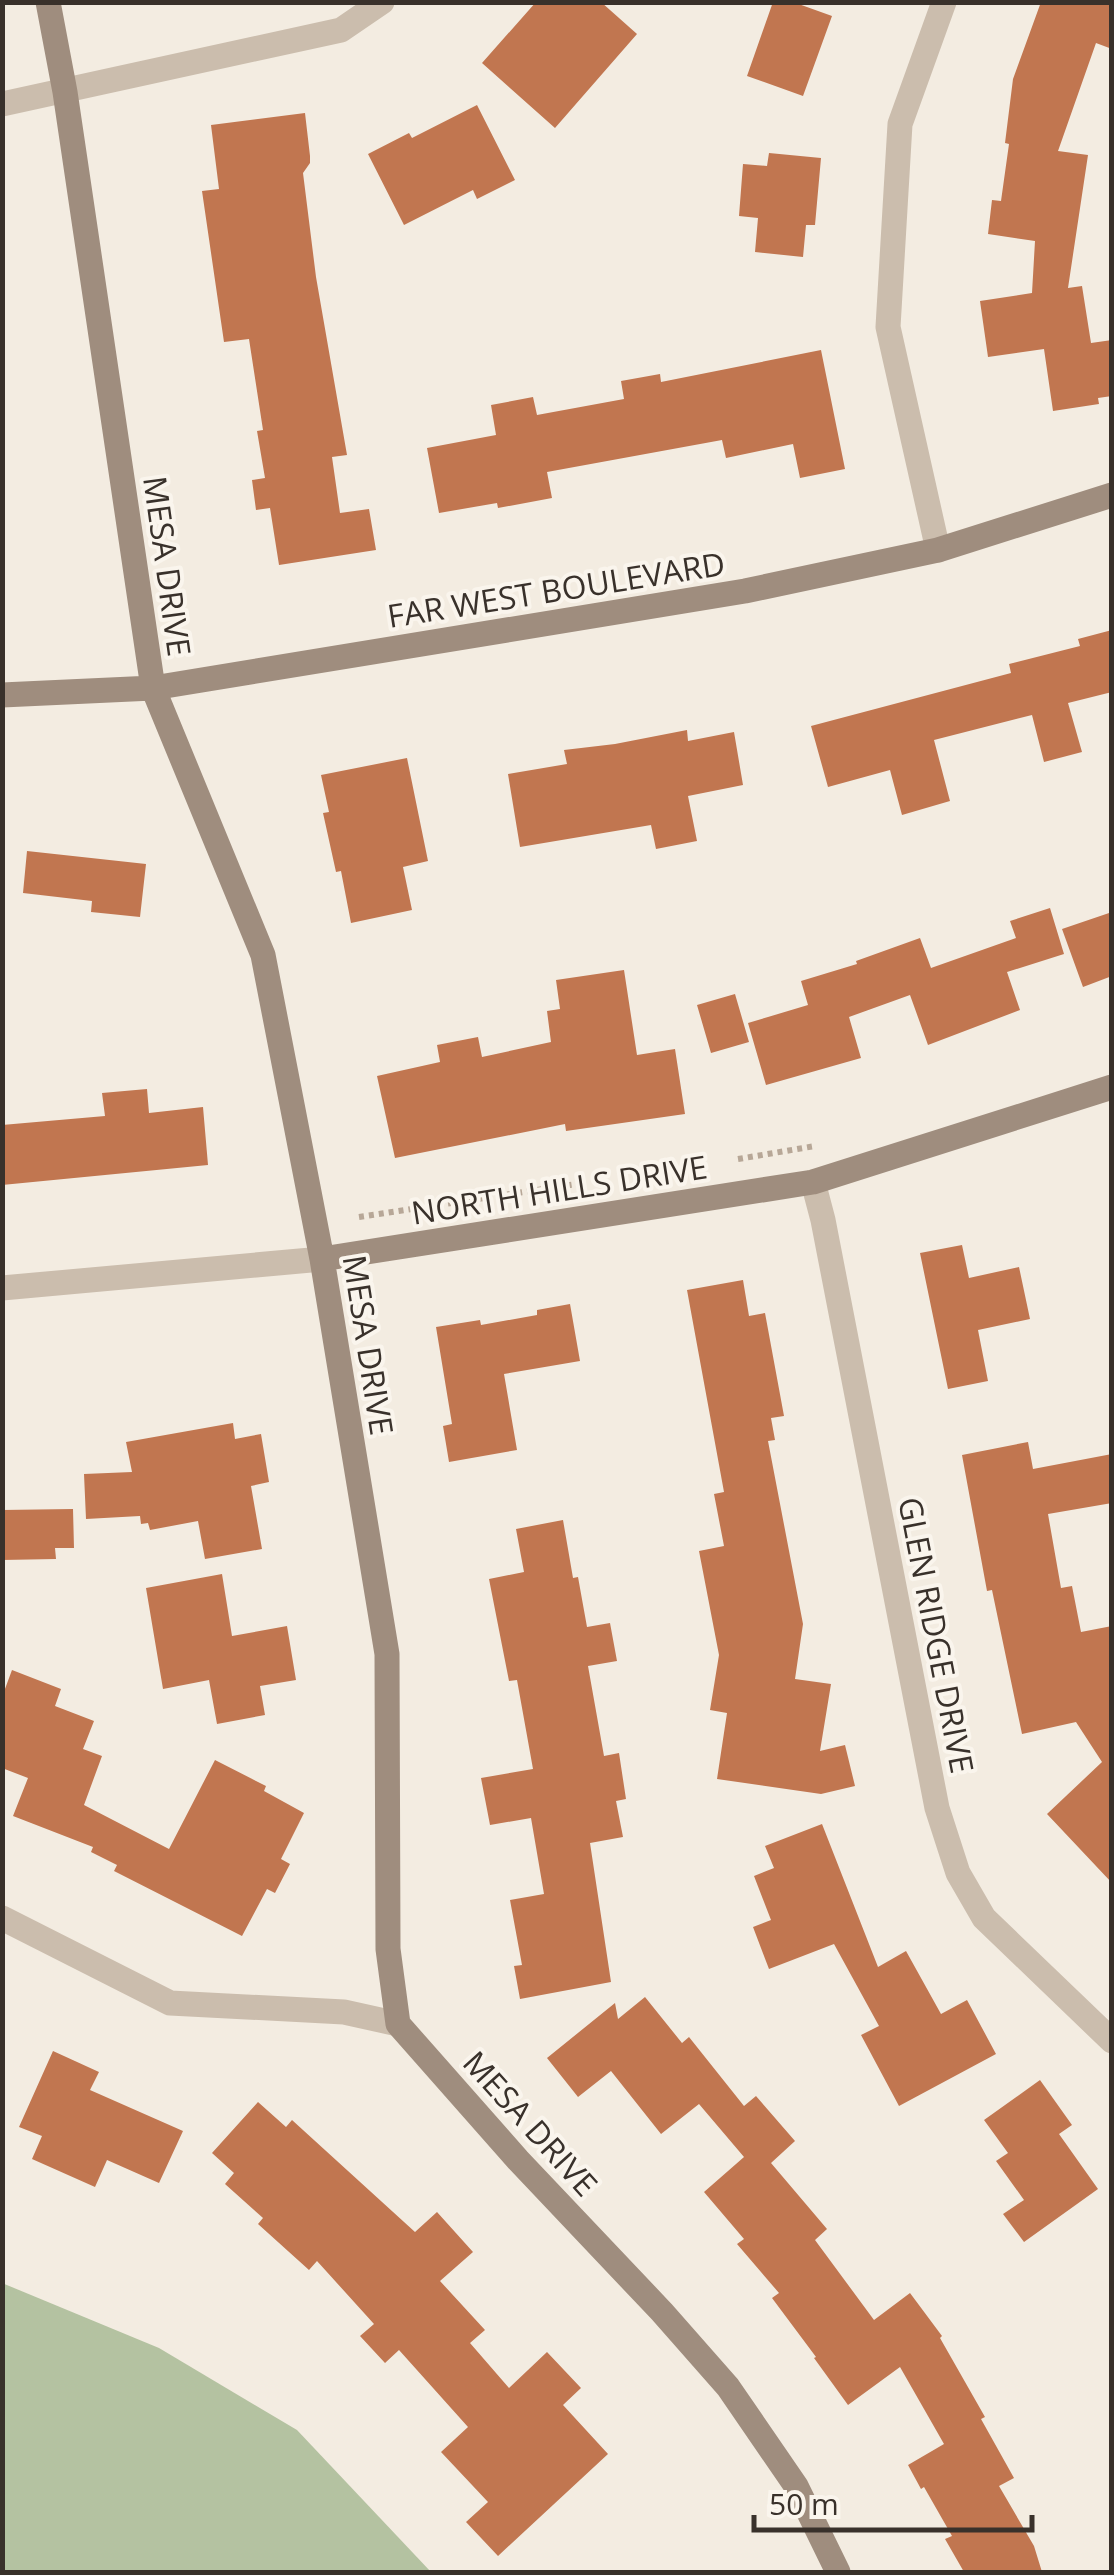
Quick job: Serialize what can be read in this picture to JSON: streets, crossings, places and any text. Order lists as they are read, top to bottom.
{
  "streets": {
    "street": [
      "MESA DRIVE",
      "FAR WEST BOULEVARD",
      "NORTH HILLS DRIVE",
      "GLEN RIDGE DRIVE"
    ]
  },
  "crossings": [
    ["MESA DRIVE", "FAR WEST BOULEVARD"],
    ["MESA DRIVE", "NORTH HILLS DRIVE"],
    ["NORTH HILLS DRIVE", "GLEN RIDGE DRIVE"]
  ],
  "scale_bar": "50 m"
}
